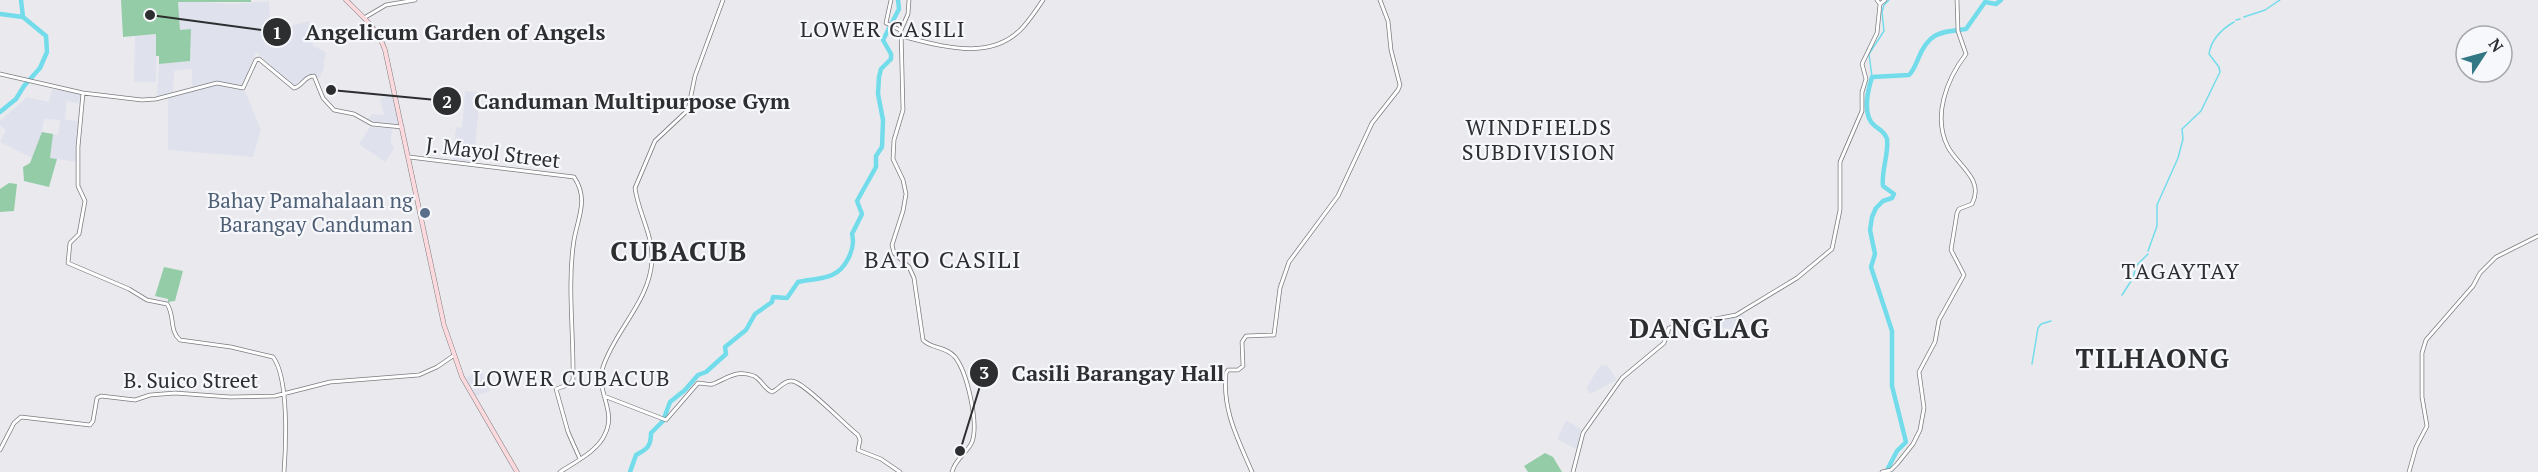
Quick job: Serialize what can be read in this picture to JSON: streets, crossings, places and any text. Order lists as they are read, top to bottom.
{
  "streets": {
    "street": ["J. Mayol Street", "B. Suico Street"]
  },
  "districts": [
    "LOWER CASILI",
    "WINDFIELDS SUBDIVISION",
    "CUBACUB",
    "BATO CASILI",
    "TAGAYTAY",
    "DANGLAG",
    "TILHAONG",
    "LOWER CUBACUB"
  ],
  "places": [
    "Angelicum Garden of Angels",
    "Canduman Multipurpose Gym",
    "Bahay Pamahalaan ng Barangay Canduman",
    "Casili Barangay Hall"
  ],
  "north": "top right"
}
